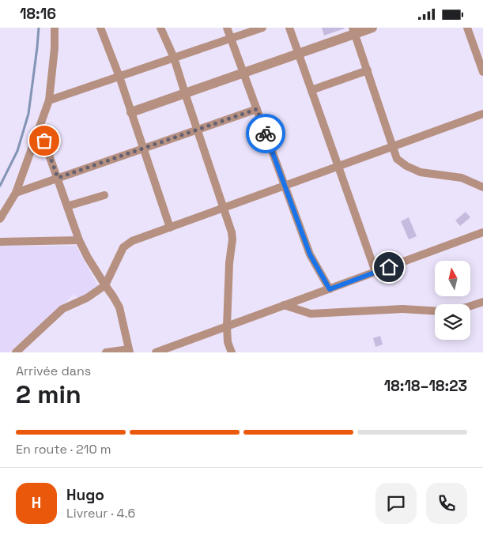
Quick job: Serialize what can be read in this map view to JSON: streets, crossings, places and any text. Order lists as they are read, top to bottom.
{
  "north": "top",
  "page": {
    "status": "18:16",
    "heading": ["2 min", "Arrivée dans", "18:18–18:23"],
    "panel": ["Hugo", "Livreur · 4.6"],
    "bar": "En route · 210 m",
    "round": "H"
  }
}
